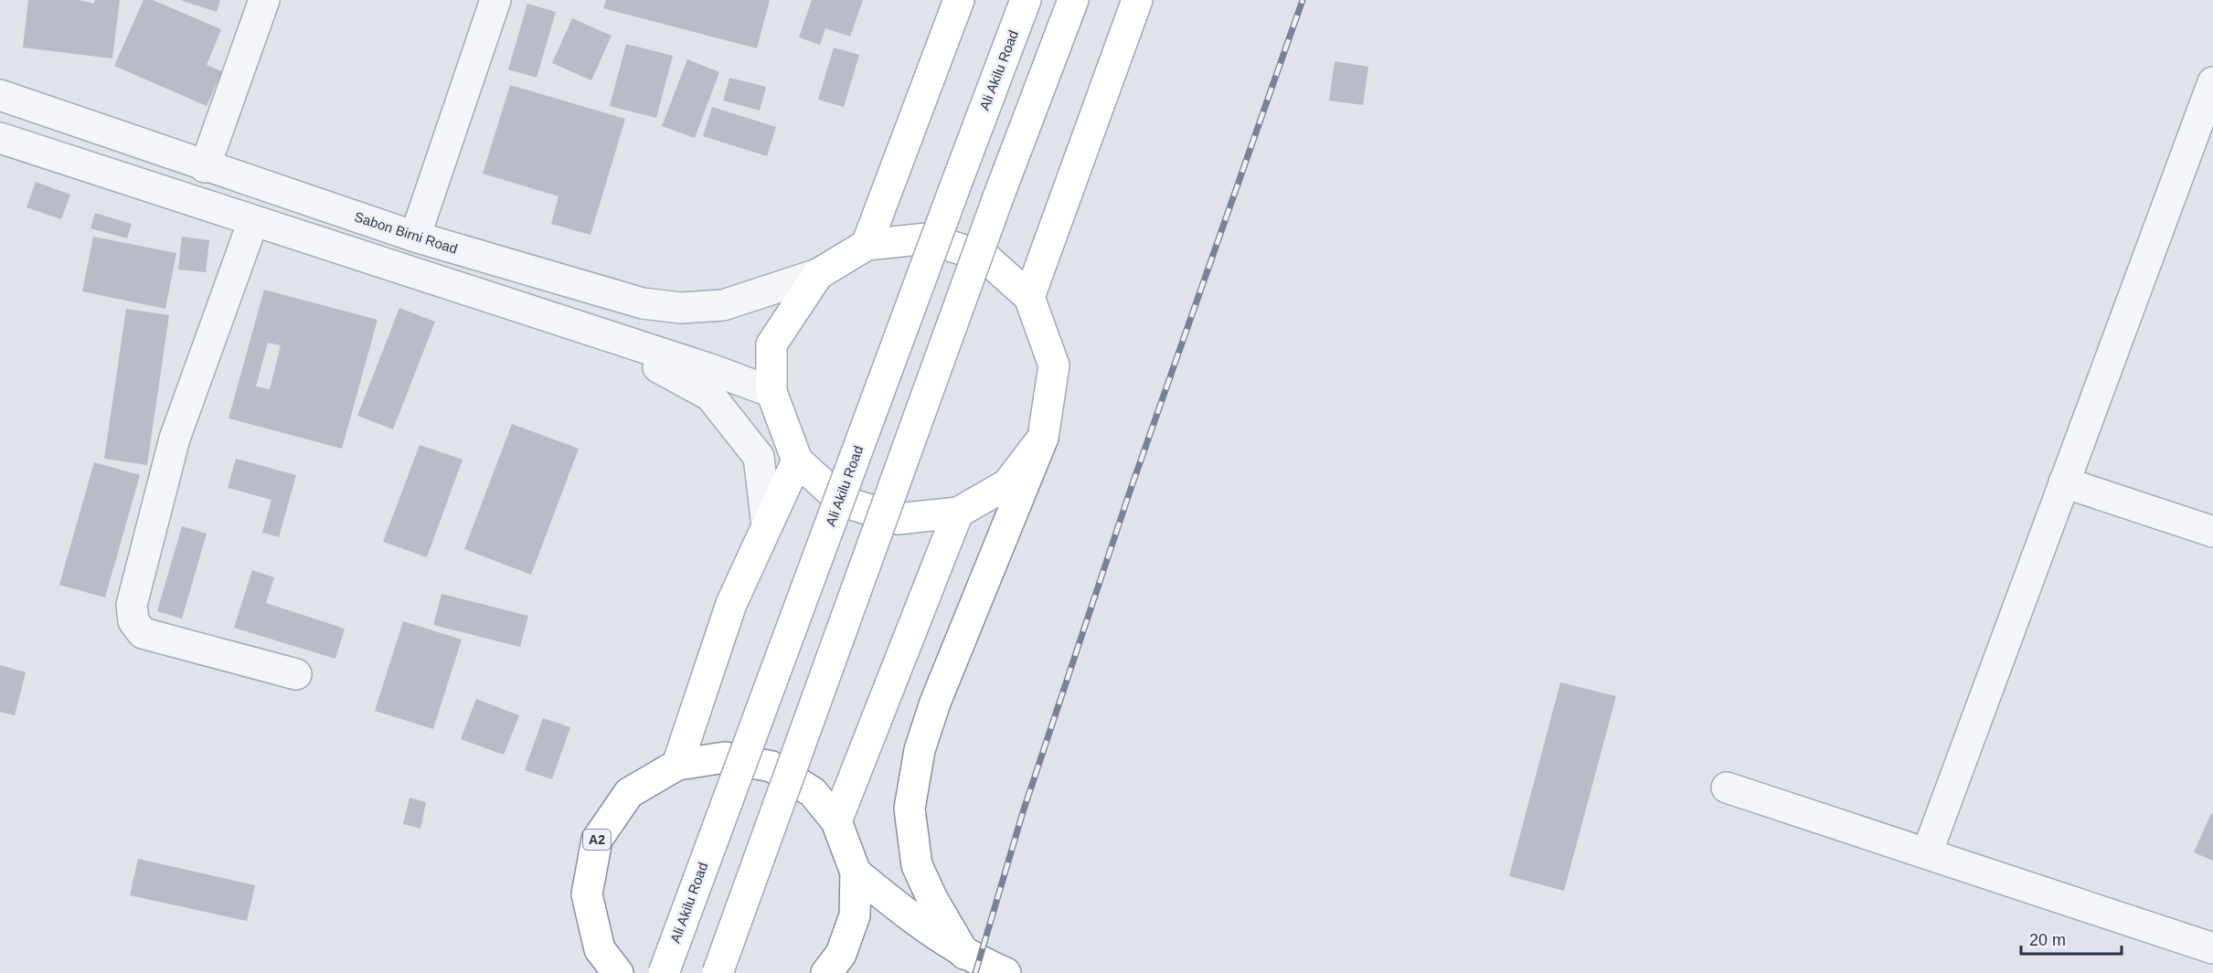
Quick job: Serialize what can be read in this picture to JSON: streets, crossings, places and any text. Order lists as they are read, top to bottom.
{
  "streets": {
    "main road": ["Ali Akilu Road", "A2"],
    "street": ["Sabon Birni Road"]
  },
  "scale_bar": "20 m"
}
